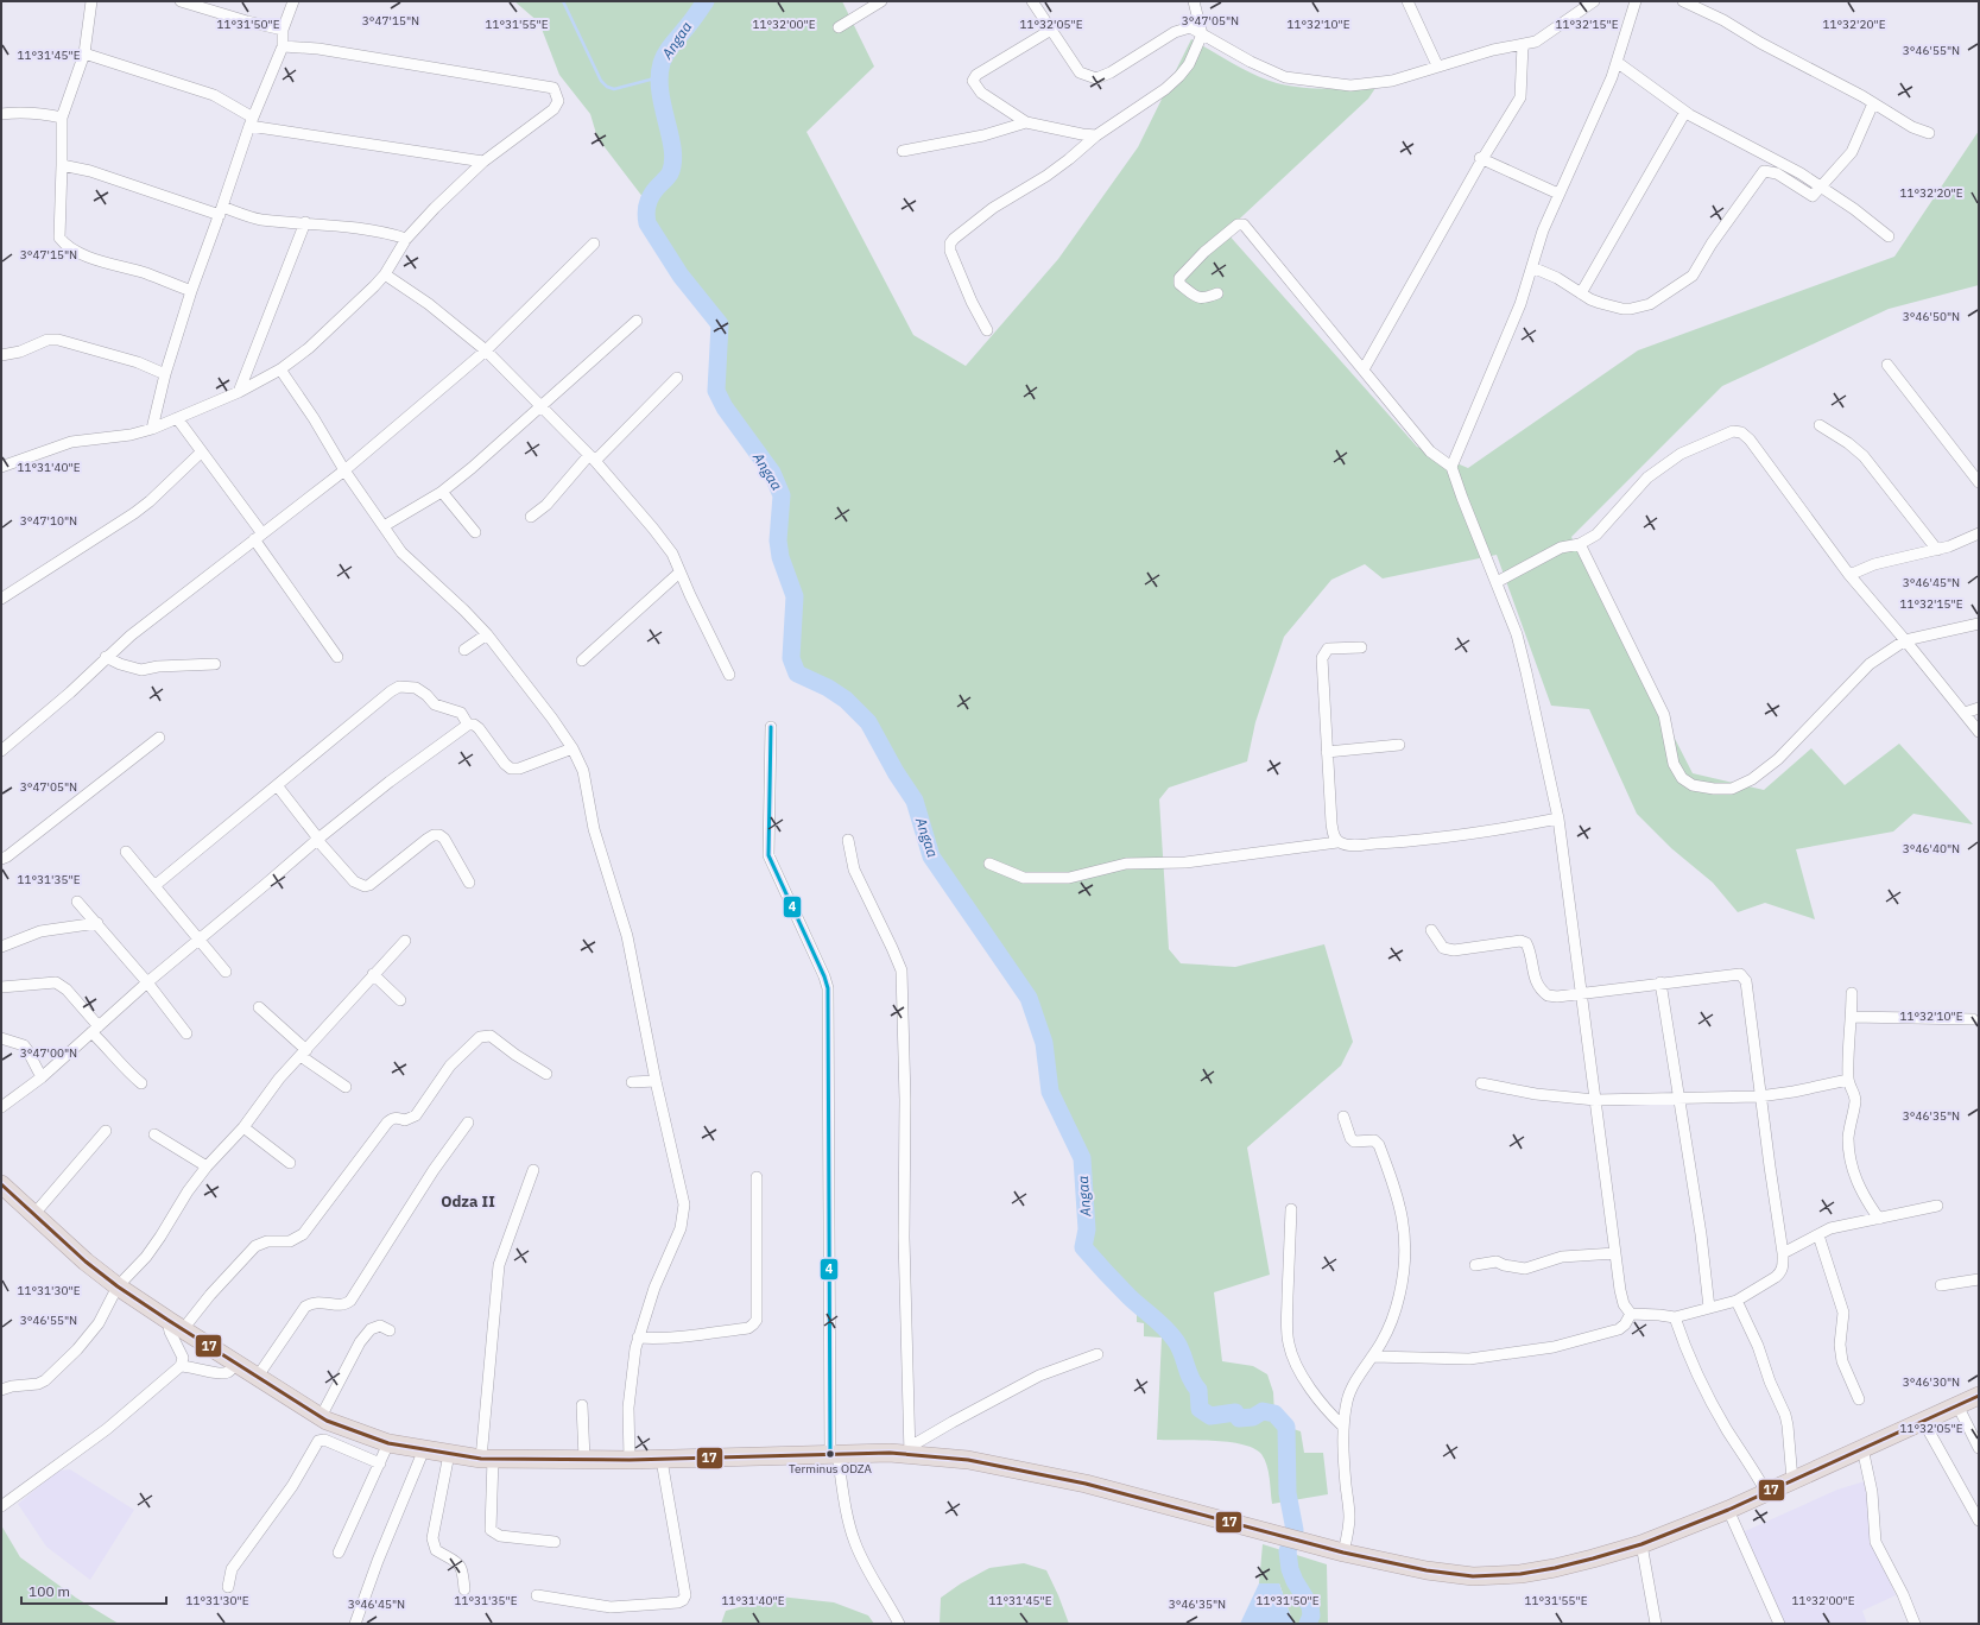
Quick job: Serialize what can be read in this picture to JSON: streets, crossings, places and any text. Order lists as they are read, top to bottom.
{
  "districts": ["Odza II"],
  "water": ["Angaa"],
  "places": ["Terminus ODZA"],
  "lines": ["transit line 4", "transit line 17"],
  "scale_bar": "100 m",
  "coordinates": [
    "3°47'15\"N",
    "3°47'05\"N",
    "11°31'50\"E",
    "11°31'55\"E",
    "11°32'00\"E",
    "11°32'05\"E",
    "11°32'10\"E",
    "11°32'15\"E",
    "11°32'20\"E",
    "3°46'55\"N",
    "11°31'45\"E",
    "3°46'50\"N",
    "11°31'40\"E",
    "3°47'10\"N",
    "3°46'45\"N",
    "3°46'40\"N",
    "11°31'35\"E",
    "3°47'00\"N",
    "3°46'35\"N",
    "11°31'30\"E",
    "3°46'30\"N"
  ]
}
